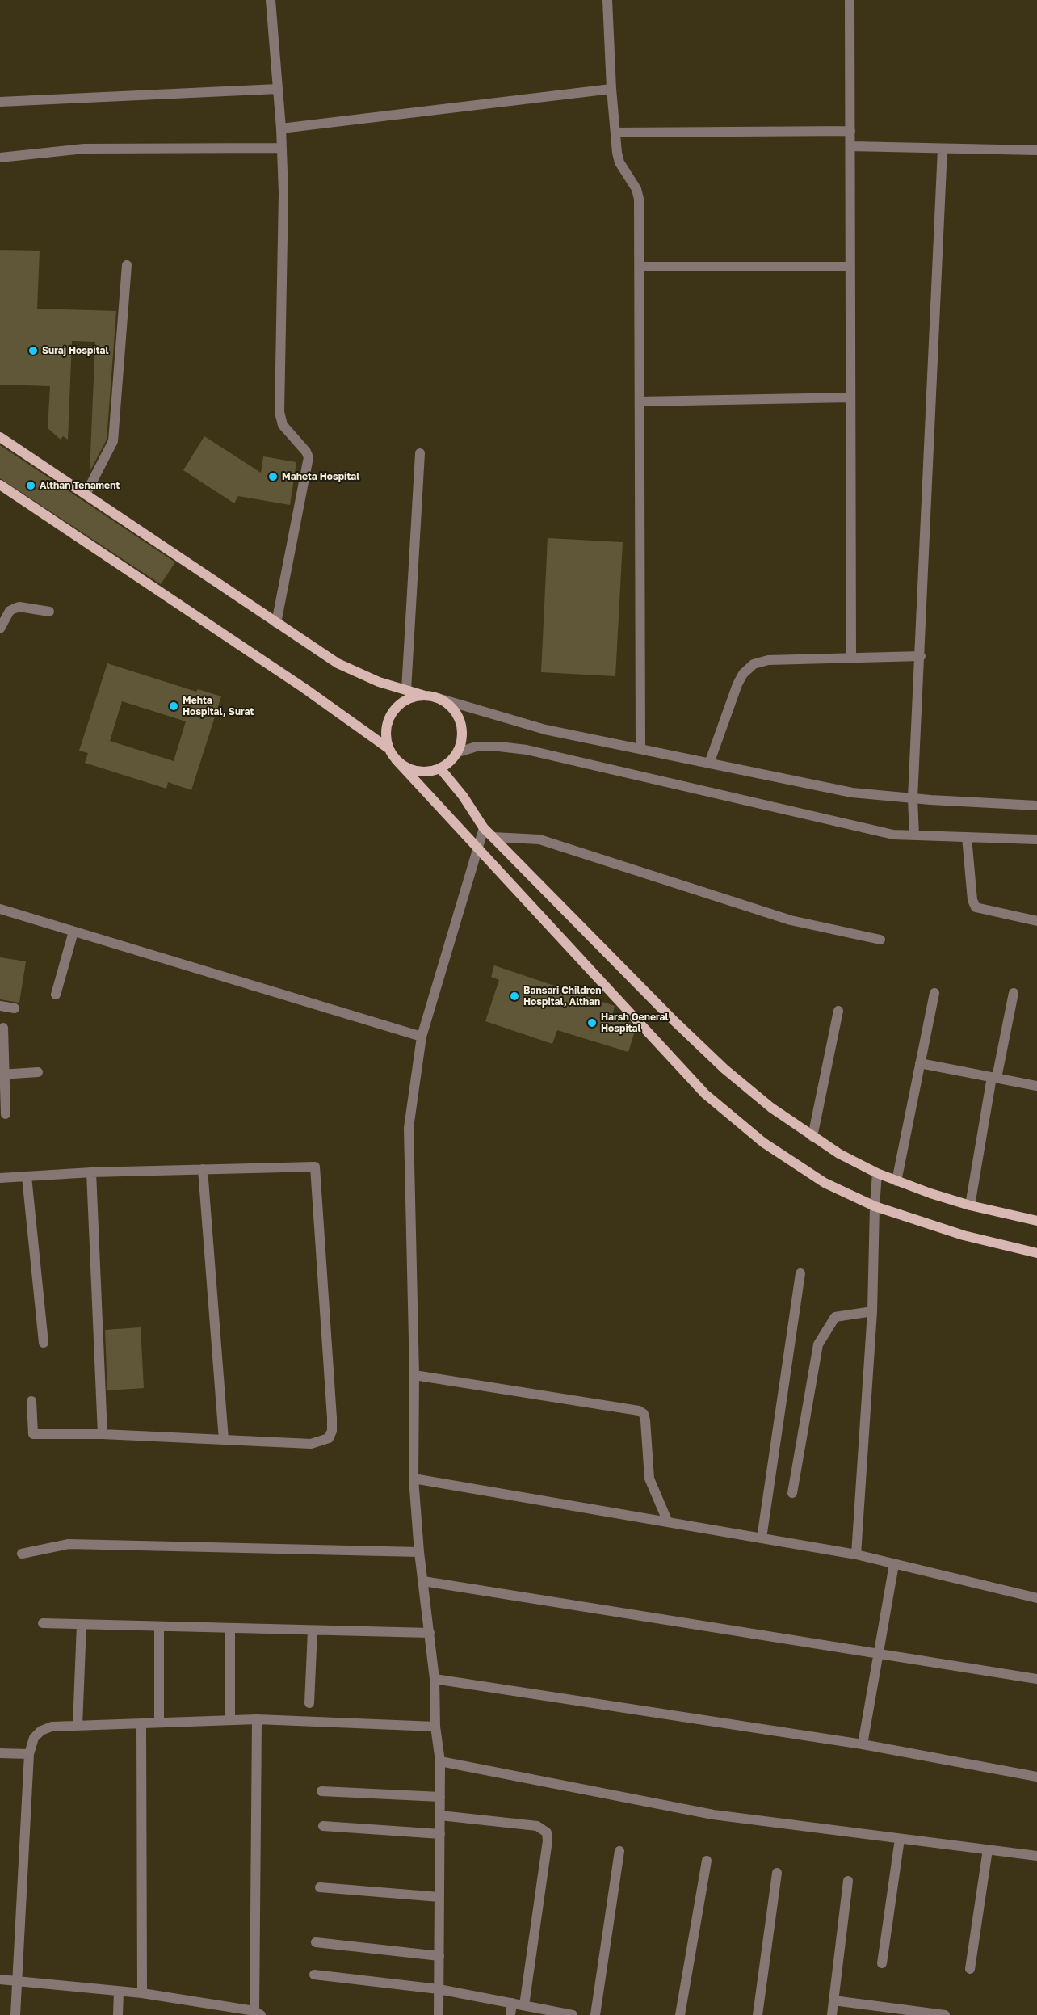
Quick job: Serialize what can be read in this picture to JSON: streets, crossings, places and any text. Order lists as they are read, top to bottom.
{
  "places": [
    "Suraj Hospital",
    "Maheta Hospital",
    "Althan Tenament",
    "Mehta Hospital, Surat",
    "Bansari Children Hospital, Althan",
    "Harsh General Hospital"
  ]
}
